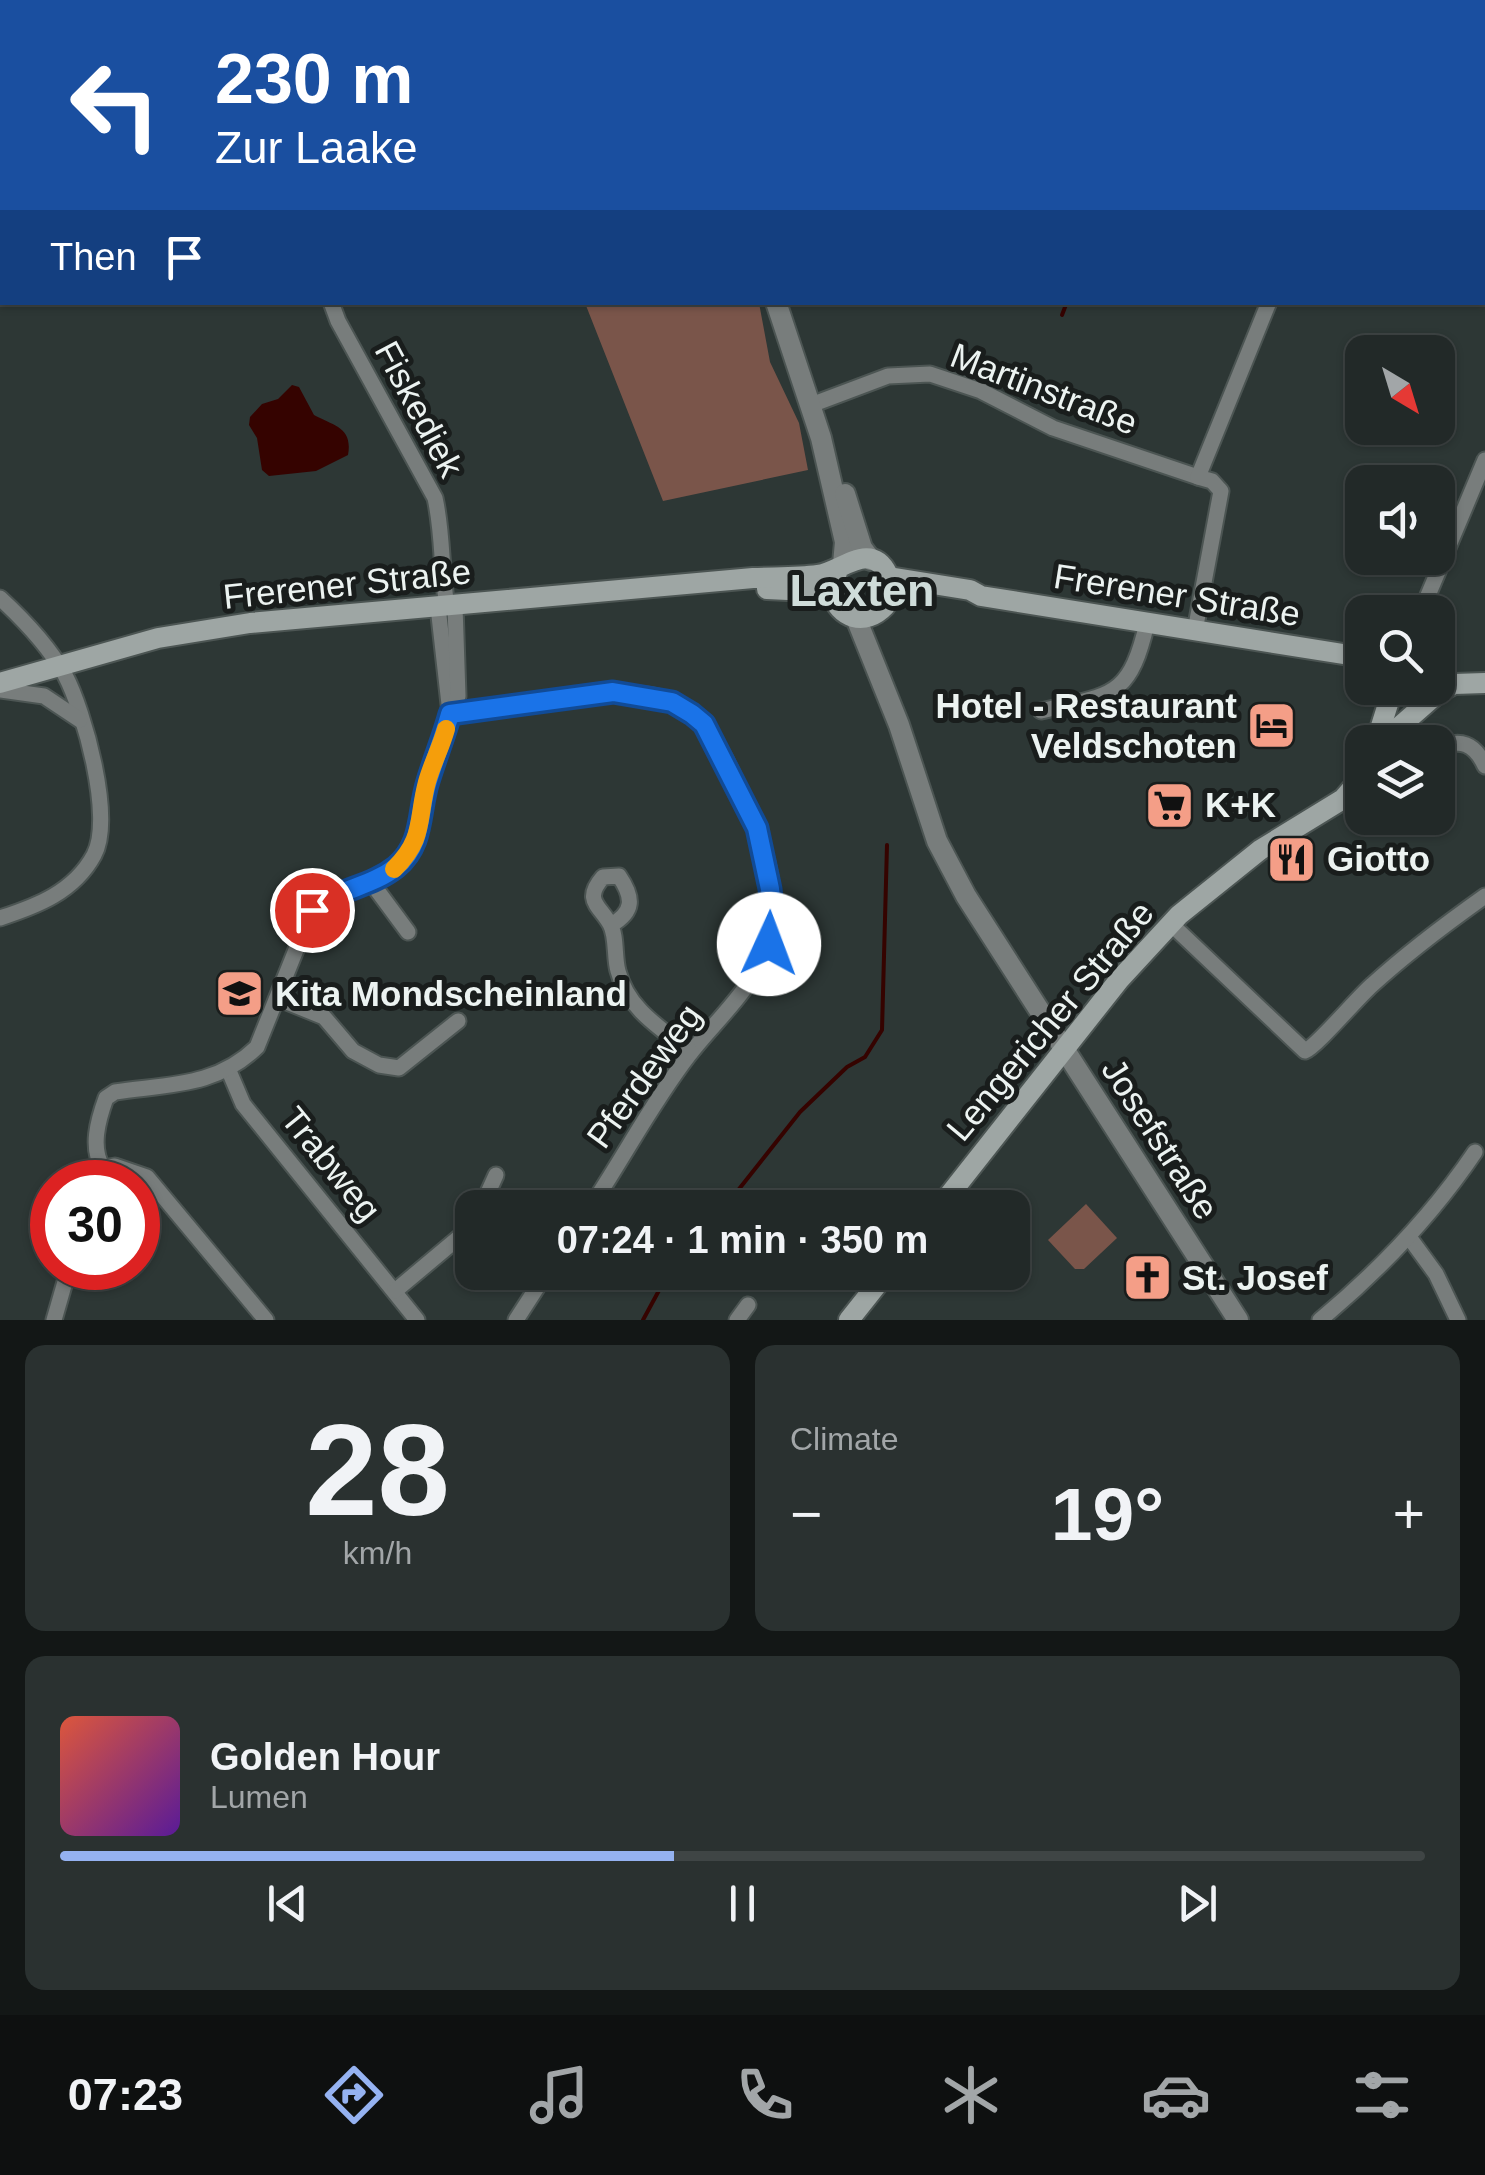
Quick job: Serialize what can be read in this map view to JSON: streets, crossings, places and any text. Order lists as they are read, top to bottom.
{
  "streets": {
    "main road": ["Frerener Straße", "Lengericher Straße"],
    "street": [
      "Martinstraße",
      "Fiskediek",
      "Pferdeweg",
      "Josefstraße",
      "Trabweg"
    ]
  },
  "crossings": [
    ["Fiskediek", "Frerener Straße"],
    ["Frerener Straße", "Josefstraße"],
    ["Lengericher Straße", "Josefstraße"]
  ],
  "districts": ["Laxten"],
  "places": {
    "hotel": ["Hotel - Restaurant Veldschoten"],
    "supermarket": ["K+K"],
    "restaurant": ["Giotto"],
    "school or university": ["Kita Mondscheinland"],
    "church": ["St. Josef"]
  },
  "north": "bottom right",
  "page": {
    "turn": ["230 m", "Zur Laake"],
    "then": "Then",
    "limit": "30",
    "trip": "07:24 · 1 min · 350 m",
    "tile": [
      ["28", "km/h"],
      "Climate"
    ],
    "heat": ["−", "19°", "+"],
    "song": ["Golden Hour", "Lumen"],
    "tabs": "07:23"
  }
}
